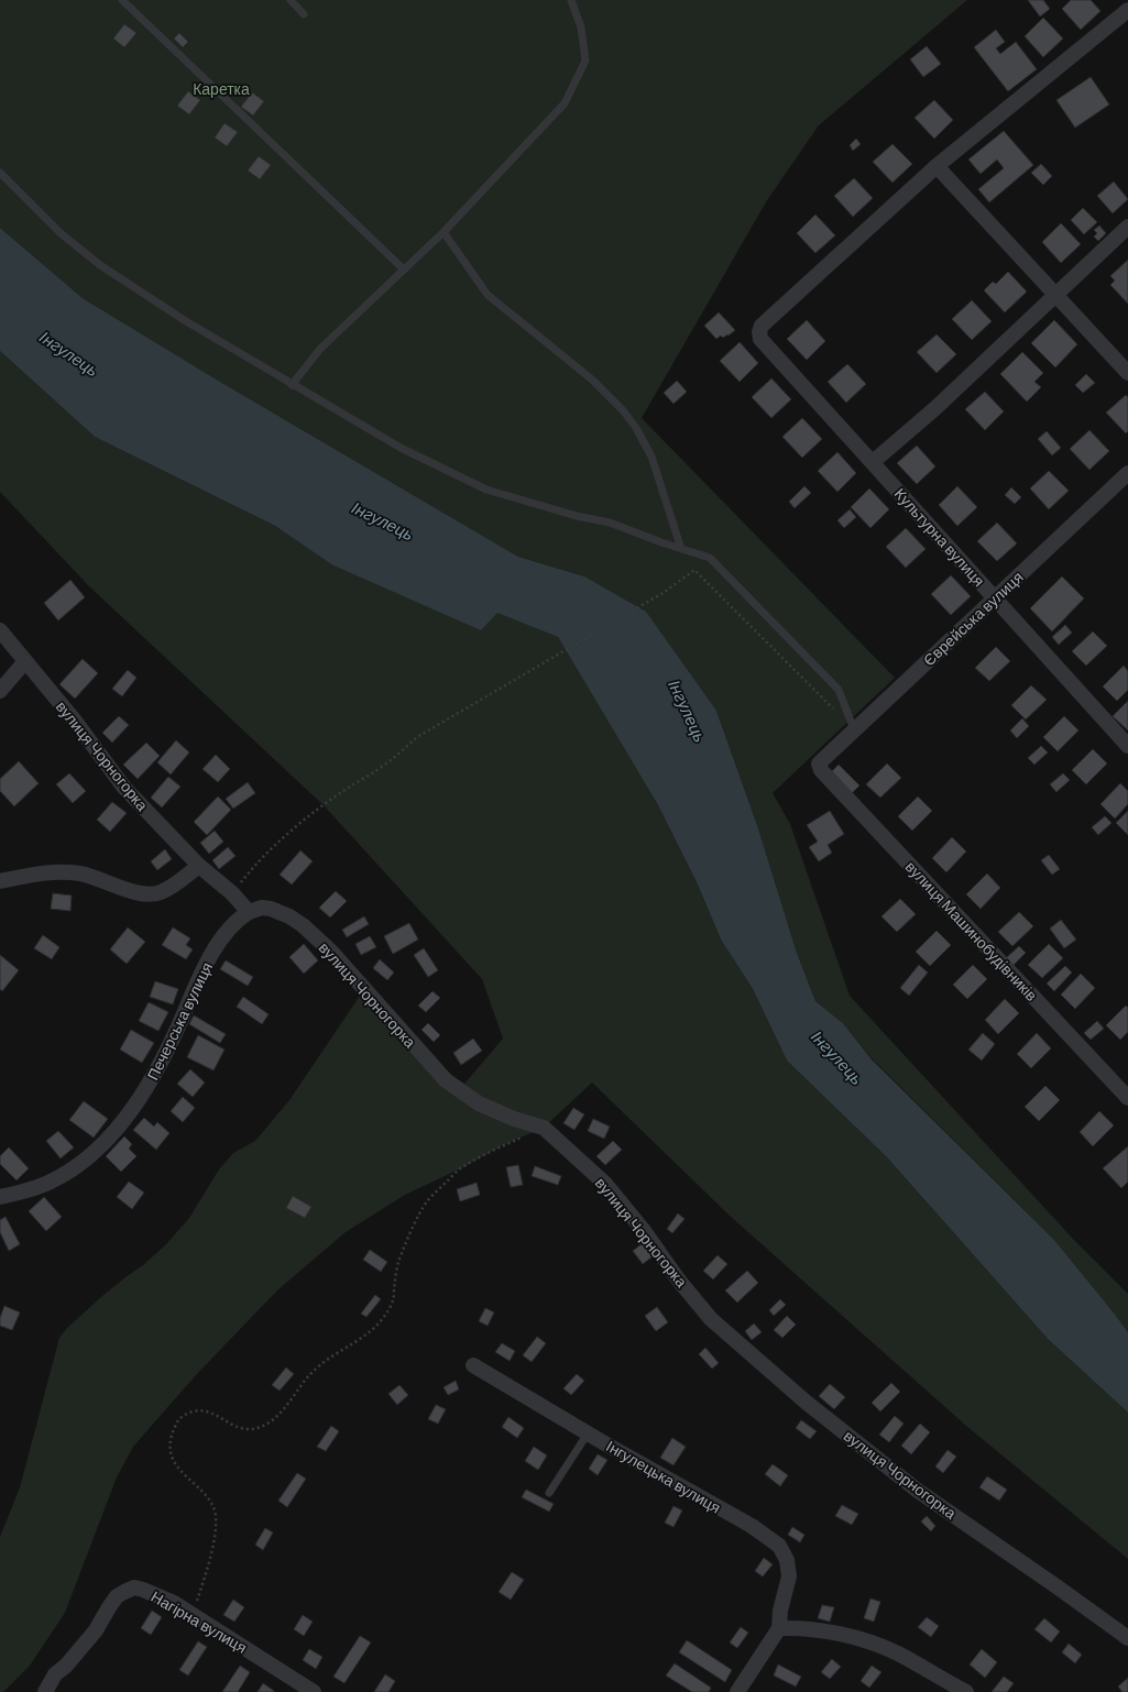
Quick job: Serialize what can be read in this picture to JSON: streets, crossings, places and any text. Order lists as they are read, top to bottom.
{
  "streets": {
    "street": [
      "Культурна вулиця",
      "Єврейська вулиця",
      "вулиця Чорногорка",
      "вулиця Машинобудівників",
      "Печерська вулиця",
      "Інгулецька вулиця",
      "Нагірна вулиця"
    ]
  },
  "crossings": [
    ["Культурна вулиця", "Єврейська вулиця"],
    ["Єврейська вулиця", "вулиця Машинобудівників"],
    ["вулиця Чорногорка", "Печерська вулиця"]
  ],
  "water": ["Інгулець"],
  "parks": ["Каретка"]
}
